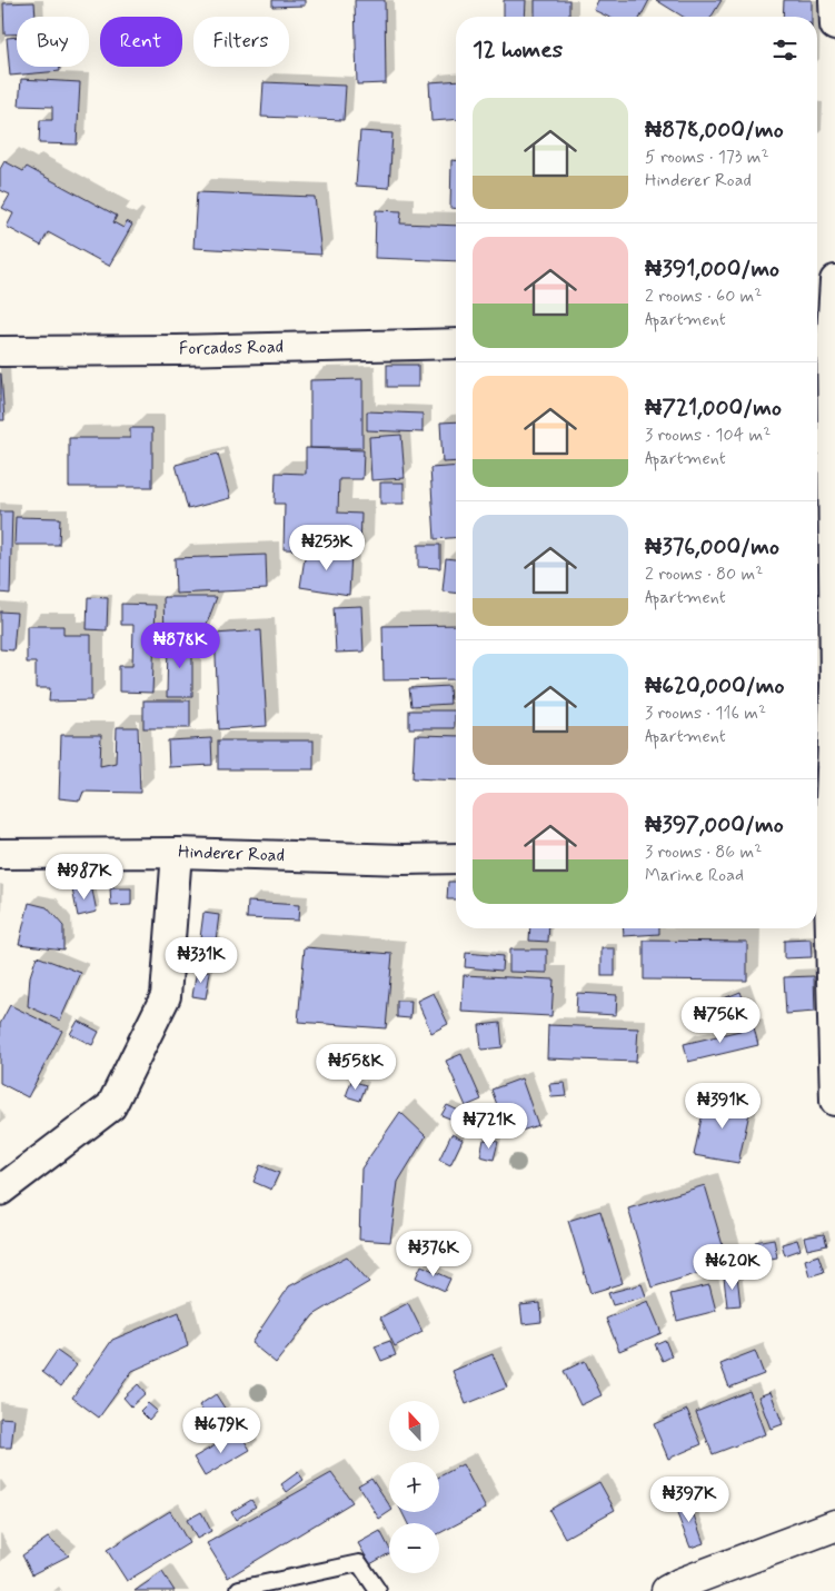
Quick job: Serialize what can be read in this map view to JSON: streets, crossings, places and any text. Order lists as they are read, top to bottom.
{
  "streets": {
    "street": ["Forcados Road", "Hinderer Road"]
  },
  "north": "top",
  "page": {
    "chip": ["Buy", "Rent", "Filters"],
    "heading": "12 homes",
    "list": [
      {
        "name": "₦878,000/mo",
        "note": "5 rooms · 173 m² · Hinderer Road"
      },
      {
        "name": "₦391,000/mo",
        "note": "2 rooms · 60 m² · Apartment"
      },
      {
        "name": "₦721,000/mo",
        "note": "3 rooms · 104 m² · Apartment"
      },
      {
        "name": "₦376,000/mo",
        "note": "2 rooms · 80 m² · Apartment"
      },
      {
        "name": "₦620,000/mo",
        "note": "3 rooms · 116 m² · Apartment"
      },
      {
        "name": "₦397,000/mo",
        "note": "3 rooms · 86 m² · Marine Road"
      }
    ],
    "price": [
      "₦253K",
      "₦878K",
      "₦987K",
      "₦331K",
      "₦756K",
      "₦558K",
      "₦391K",
      "₦721K",
      "₦376K",
      "₦620K",
      "₦679K",
      "₦397K"
    ],
    "map_buttons": ["+", "−"]
  }
}
